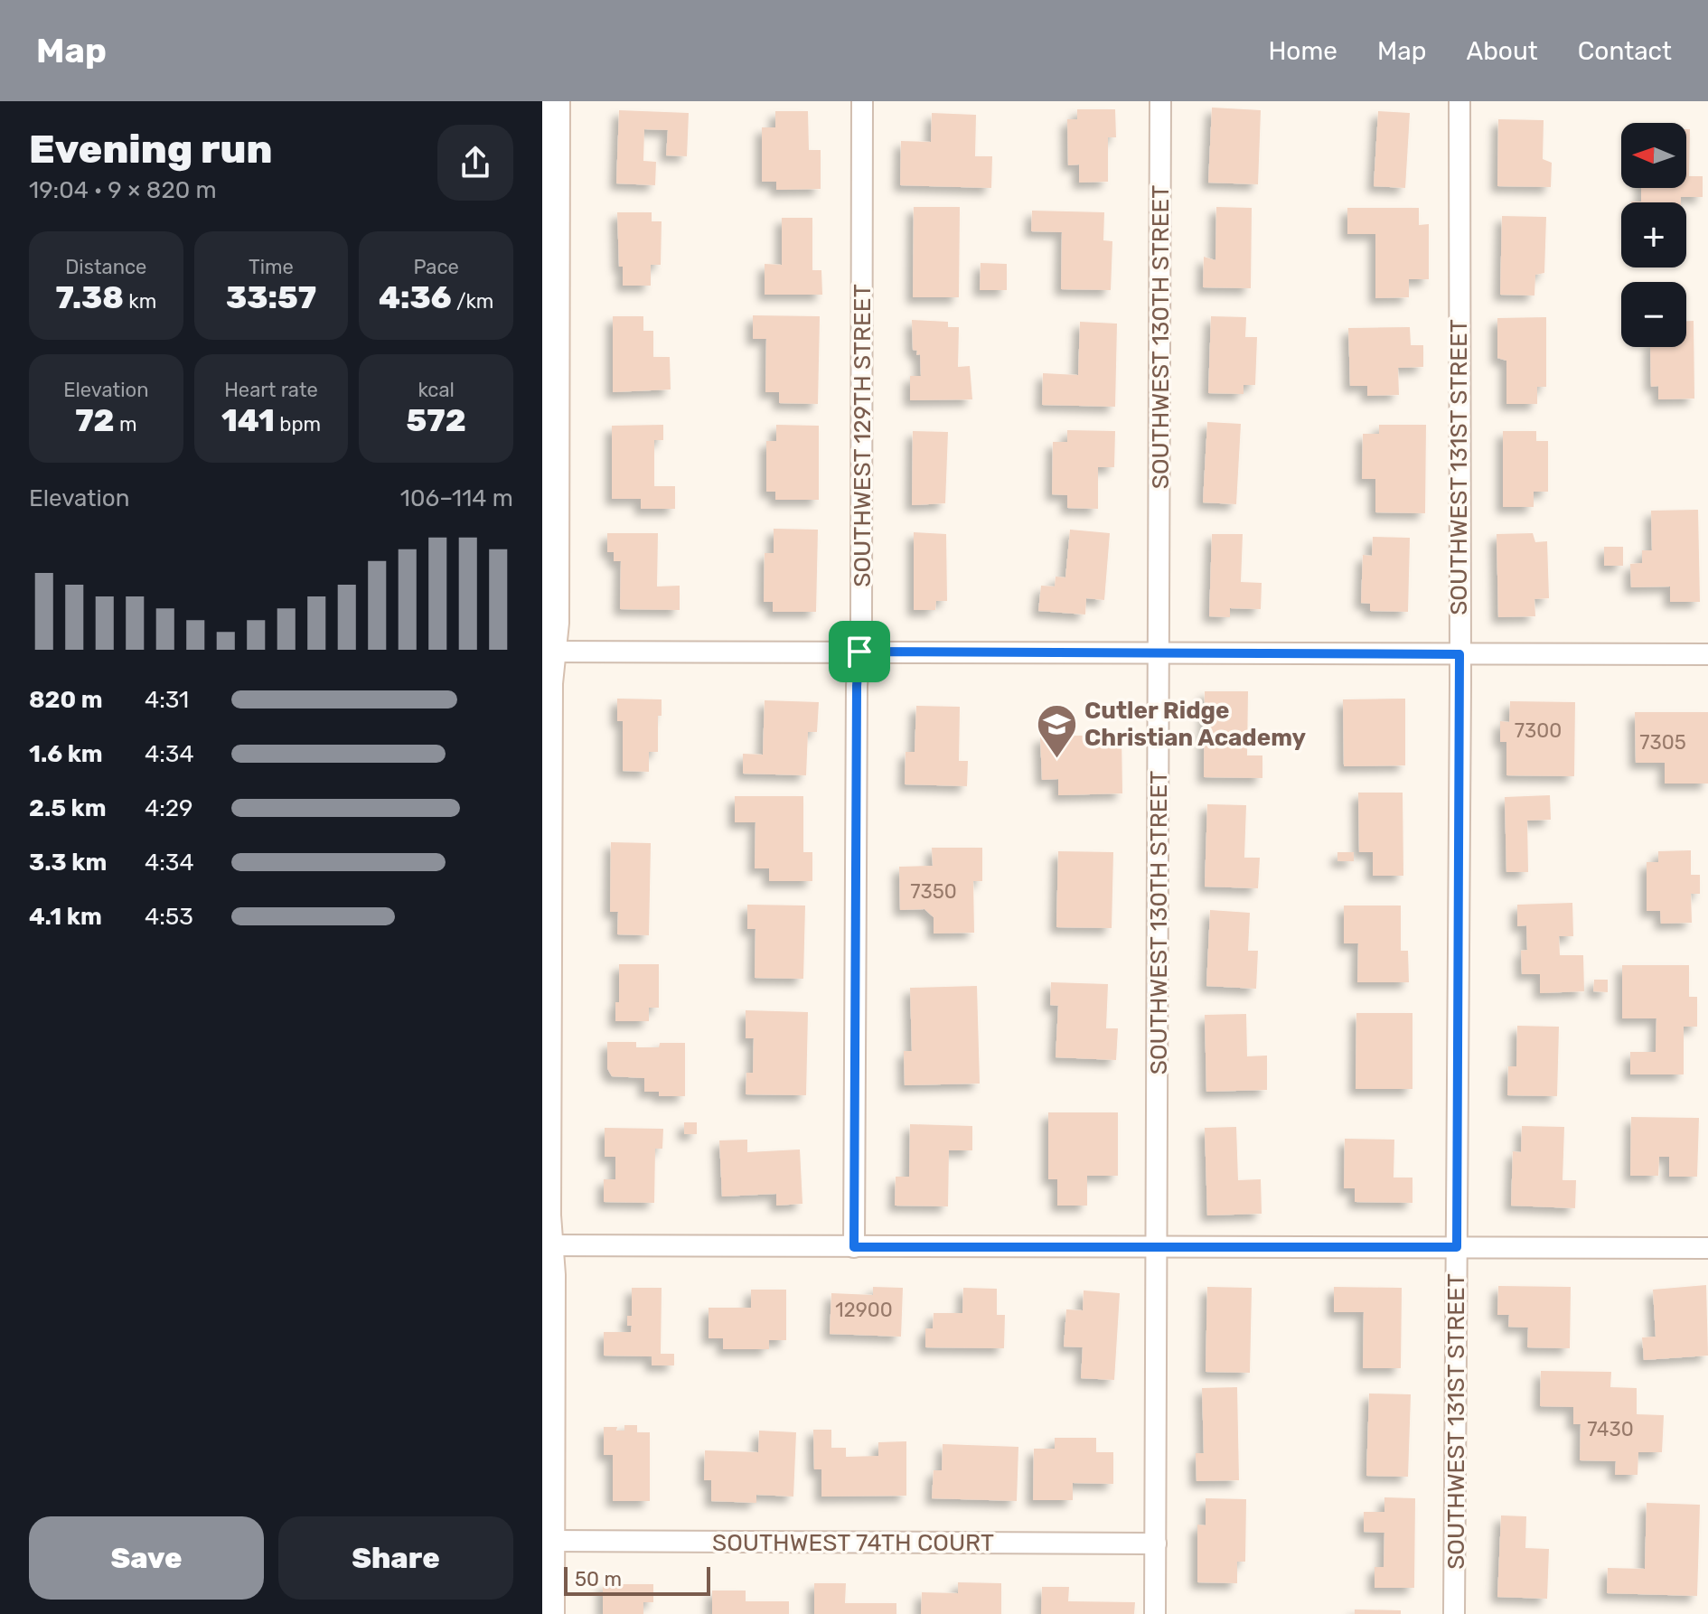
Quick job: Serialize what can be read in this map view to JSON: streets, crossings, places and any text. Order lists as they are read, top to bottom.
{
  "streets": {
    "street": [
      "SOUTHWEST 130TH STREET",
      "SOUTHWEST 129TH STREET",
      "SOUTHWEST 131ST STREET",
      "SOUTHWEST 74TH COURT"
    ]
  },
  "crossings": [
    ["SOUTHWEST 130TH STREET", "SOUTHWEST 74TH COURT"]
  ],
  "places": {
    "school or university": ["Cutler Ridge Christian Academy"]
  },
  "house_numbers": [
    "7300",
    "7305",
    "7350",
    "12900",
    "7430"
  ],
  "scale_bar": "50 m",
  "north": "left",
  "page": {
    "header": "Map",
    "nav": [
      "Home",
      "Map",
      "About",
      "Contact"
    ],
    "heading": ["Evening run", "19:04 · 9 × 820 m"],
    "map_buttons": ["+", "−"],
    "stats": [
      ["Distance", "7.38 km"],
      ["Time", "33:57"],
      ["Pace", "4:36 /km"],
      ["Elevation", "72 m"],
      ["Heart rate", "141 bpm"],
      ["kcal", "572"]
    ],
    "chart": ["Elevation", "106–114 m"],
    "list": [
      {
        "name": "820 m",
        "note": "4:31"
      },
      {
        "name": "1.6 km",
        "note": "4:34"
      },
      {
        "name": "2.5 km",
        "note": "4:29"
      },
      {
        "name": "3.3 km",
        "note": "4:34"
      },
      {
        "name": "4.1 km",
        "note": "4:53"
      }
    ],
    "buttons": ["Save", "Share"],
    "scale": "50 m"
  }
}
